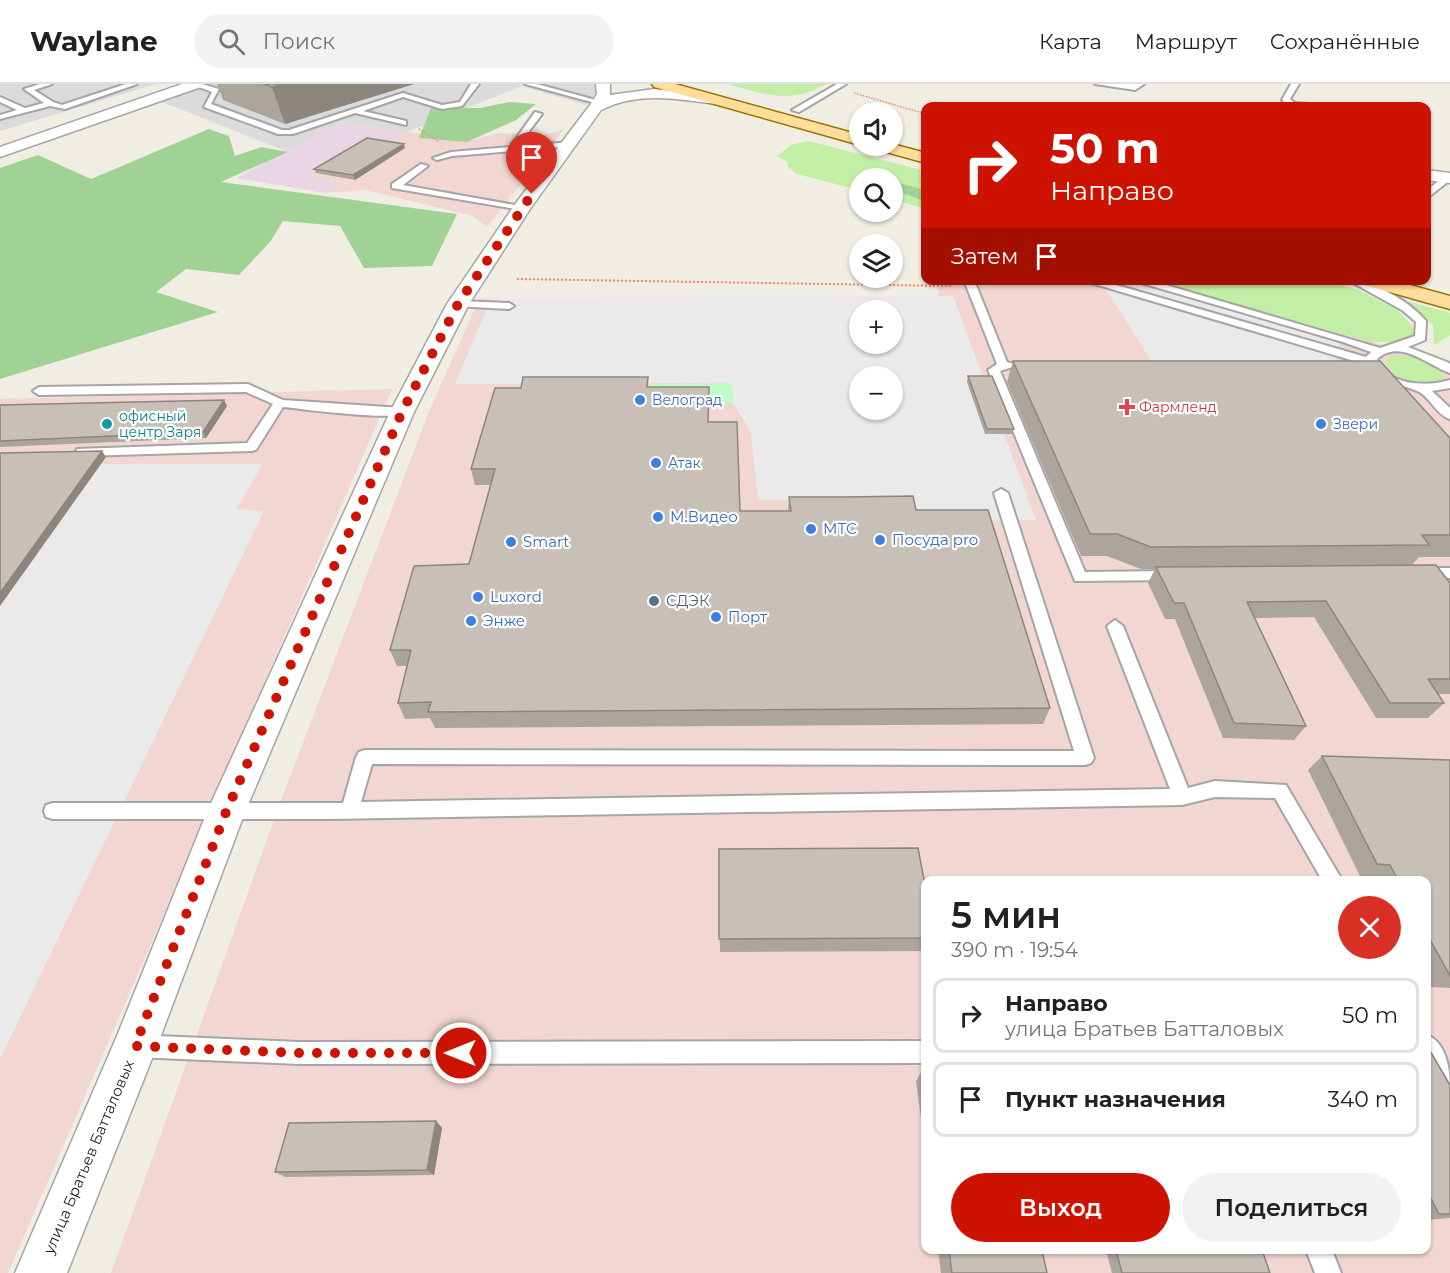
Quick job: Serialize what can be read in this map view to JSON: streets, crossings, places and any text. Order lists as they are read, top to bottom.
{
  "streets": {
    "street": ["улица Братьев Батталовых"]
  },
  "places": {
    "other": [
      "Велоград",
      "офисный центр Заря",
      "Звери",
      "Атак",
      "М.Видео",
      "МТС",
      "Посуда pro",
      "Smart",
      "Luxord",
      "СДЭК",
      "Порт",
      "Энже"
    ],
    "health": ["Фармленд"]
  },
  "page": {
    "header": "Waylane",
    "search": "Поиск",
    "nav": ["Карта", "Маршрут", "Сохранённые"],
    "map_buttons": ["+", "−"],
    "turn": ["50 m", "Направо"],
    "then": "Затем",
    "heading": ["5 мин", "390 m · 19:54"],
    "list": [
      {
        "name": "Направо",
        "note": "улица Братьев Батталовых",
        "value": "50 m"
      },
      {
        "name": "Пункт назначения",
        "value": "340 m"
      }
    ],
    "buttons": ["Выход", "Поделиться"]
  }
}
